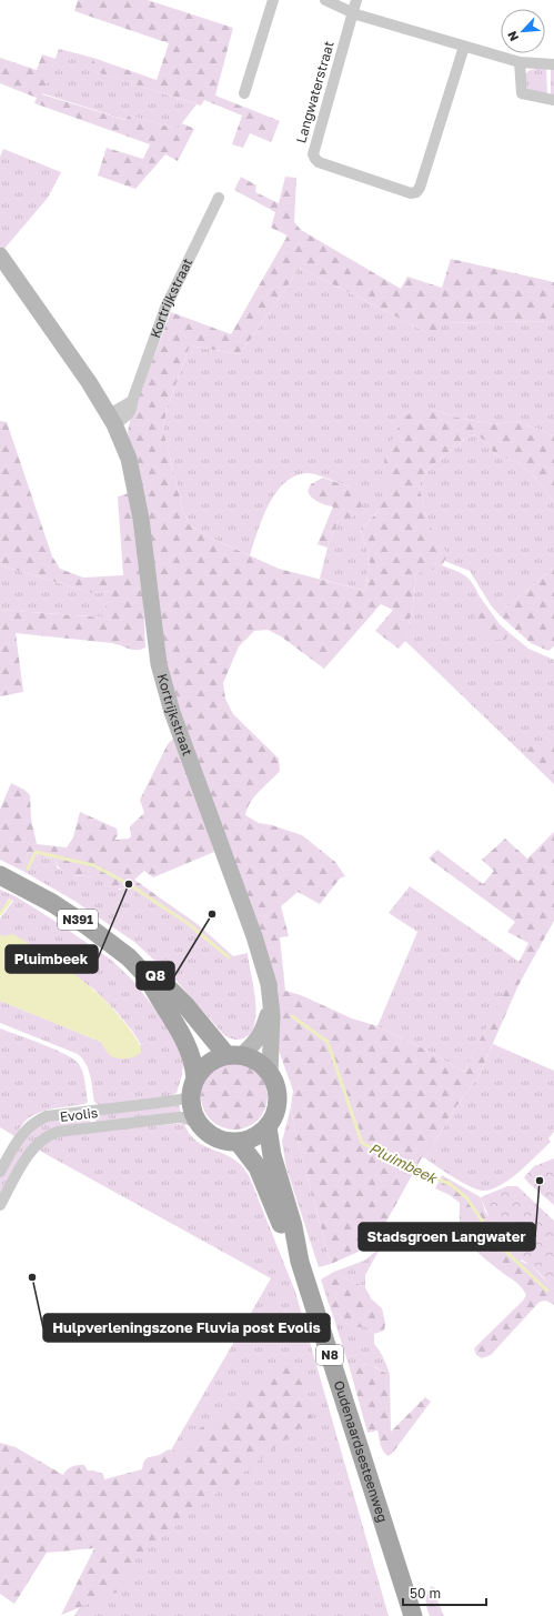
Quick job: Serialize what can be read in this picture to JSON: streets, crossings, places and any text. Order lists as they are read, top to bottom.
{
  "streets": {
    "main road": [
      "Kortrijkstraat",
      "N391",
      "N8",
      "Oudenaardsesteenweg"
    ],
    "street": ["Langwaterstraat", "Evolis"]
  },
  "crossings": [
    ["Kortrijkstraat", "N391"],
    ["Kortrijkstraat", "Evolis"],
    ["Kortrijkstraat", "Oudenaardsesteenweg"],
    ["N391", "Evolis"],
    ["N391", "Oudenaardsesteenweg"],
    ["Evolis", "Oudenaardsesteenweg"]
  ],
  "water": ["Pluimbeek"],
  "places": [
    "Pluimbeek",
    "Q8",
    "Stadsgroen Langwater",
    "Hulpverleningszone Fluvia post Evolis"
  ],
  "scale_bar": "50 m",
  "north": "bottom left"
}
